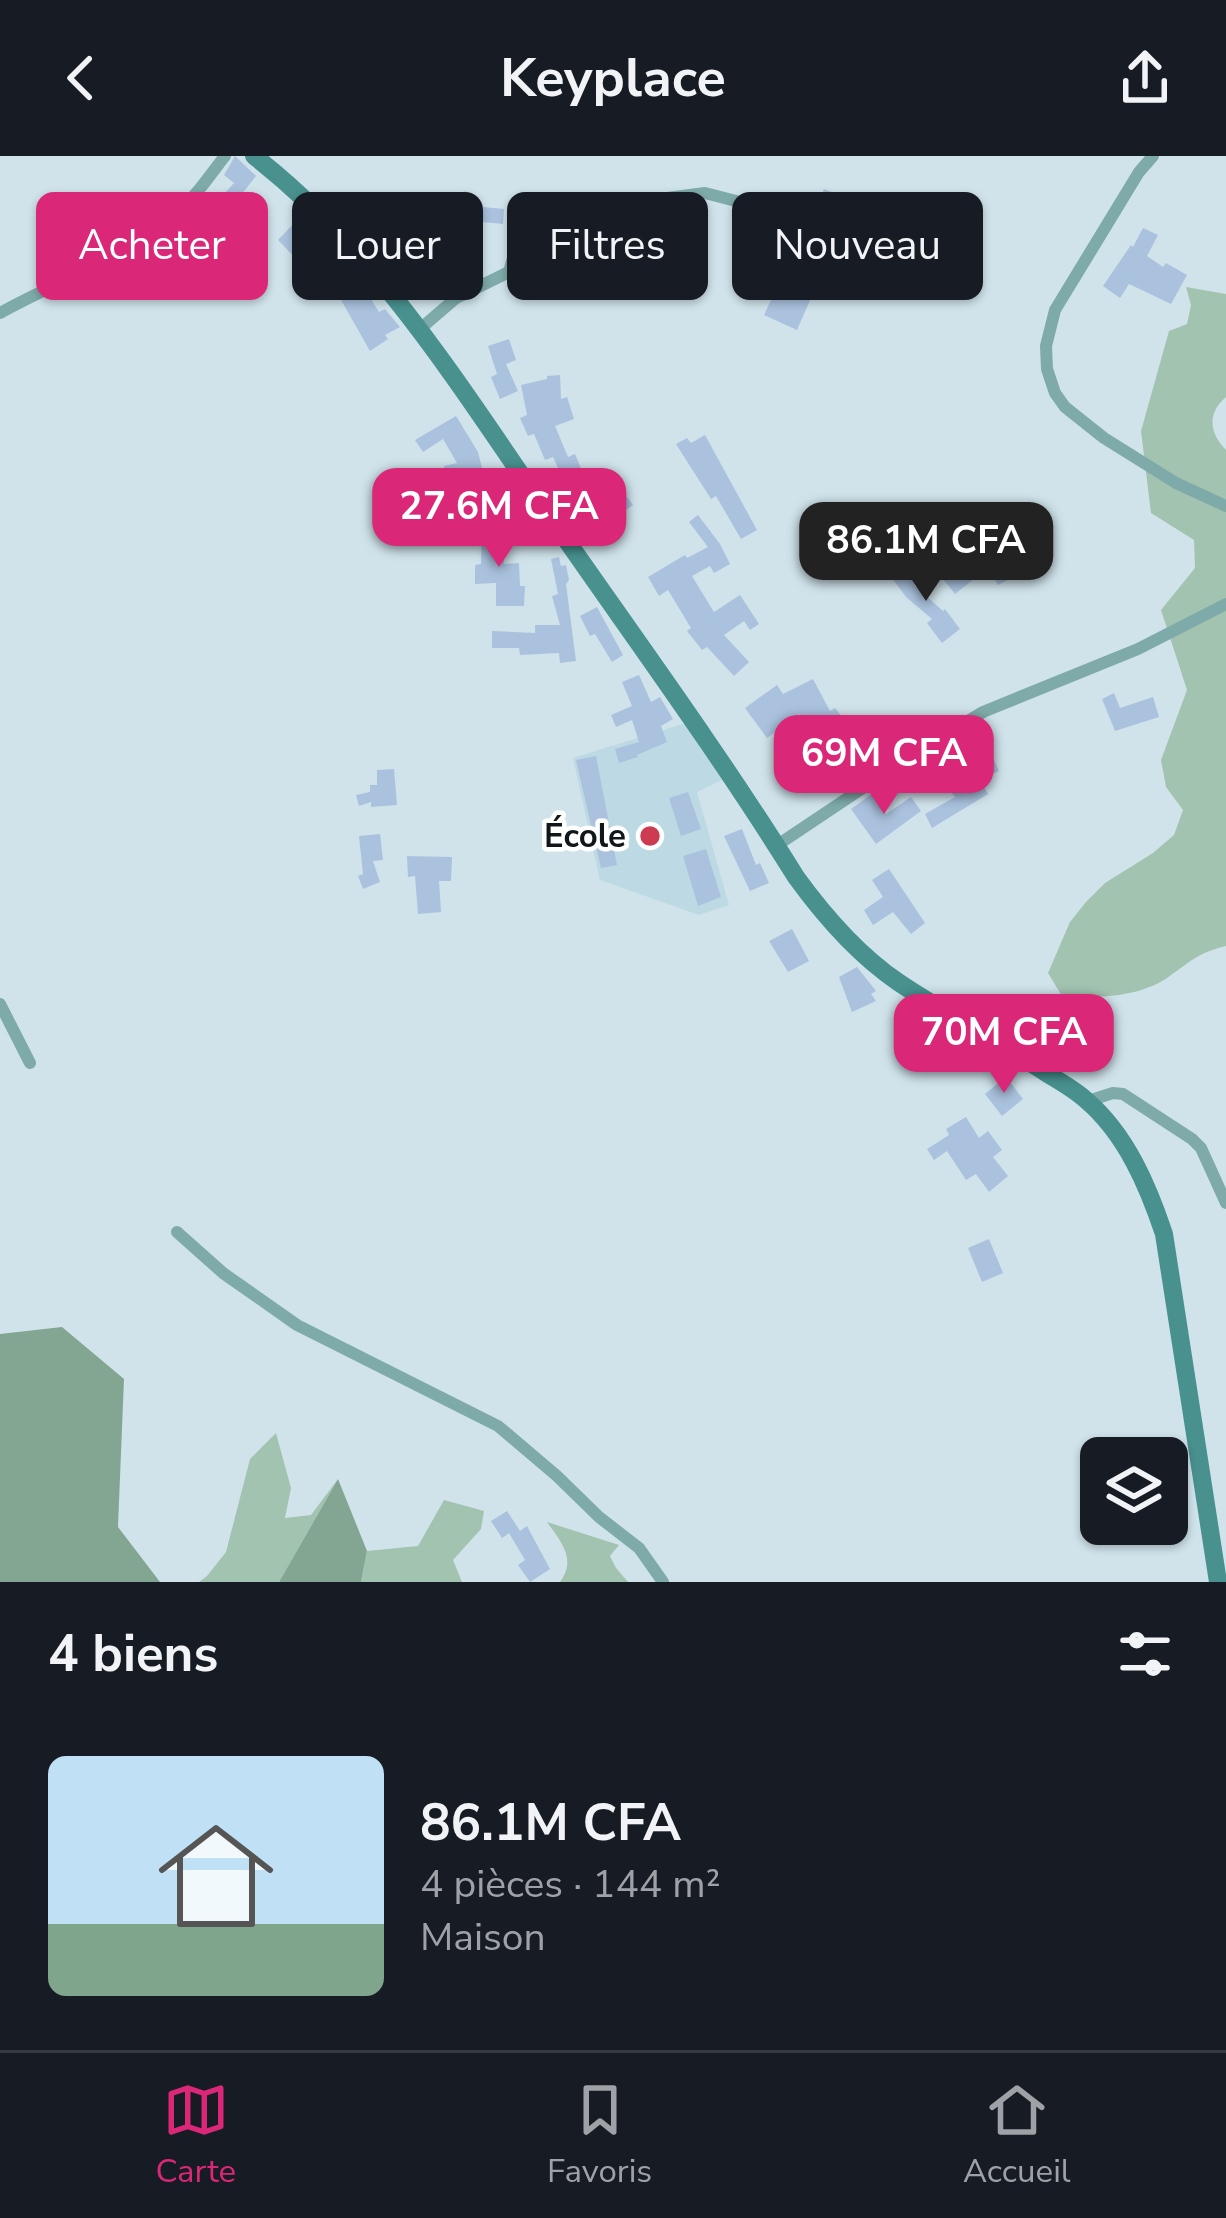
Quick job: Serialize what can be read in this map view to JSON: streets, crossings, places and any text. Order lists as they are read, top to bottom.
{
  "places": ["École"],
  "page": {
    "header": "Keyplace",
    "chip": [
      "Acheter",
      "Louer",
      "Filtres",
      "Nouveau"
    ],
    "price": [
      "27.6M CFA",
      "86.1M CFA",
      "69M CFA",
      "70M CFA"
    ],
    "heading": "4 biens",
    "list": [
      {
        "name": "86.1M CFA",
        "note": "4 pièces · 144 m² · Maison"
      }
    ],
    "tabs": ["Carte", "Favoris", "Accueil"]
  }
}
